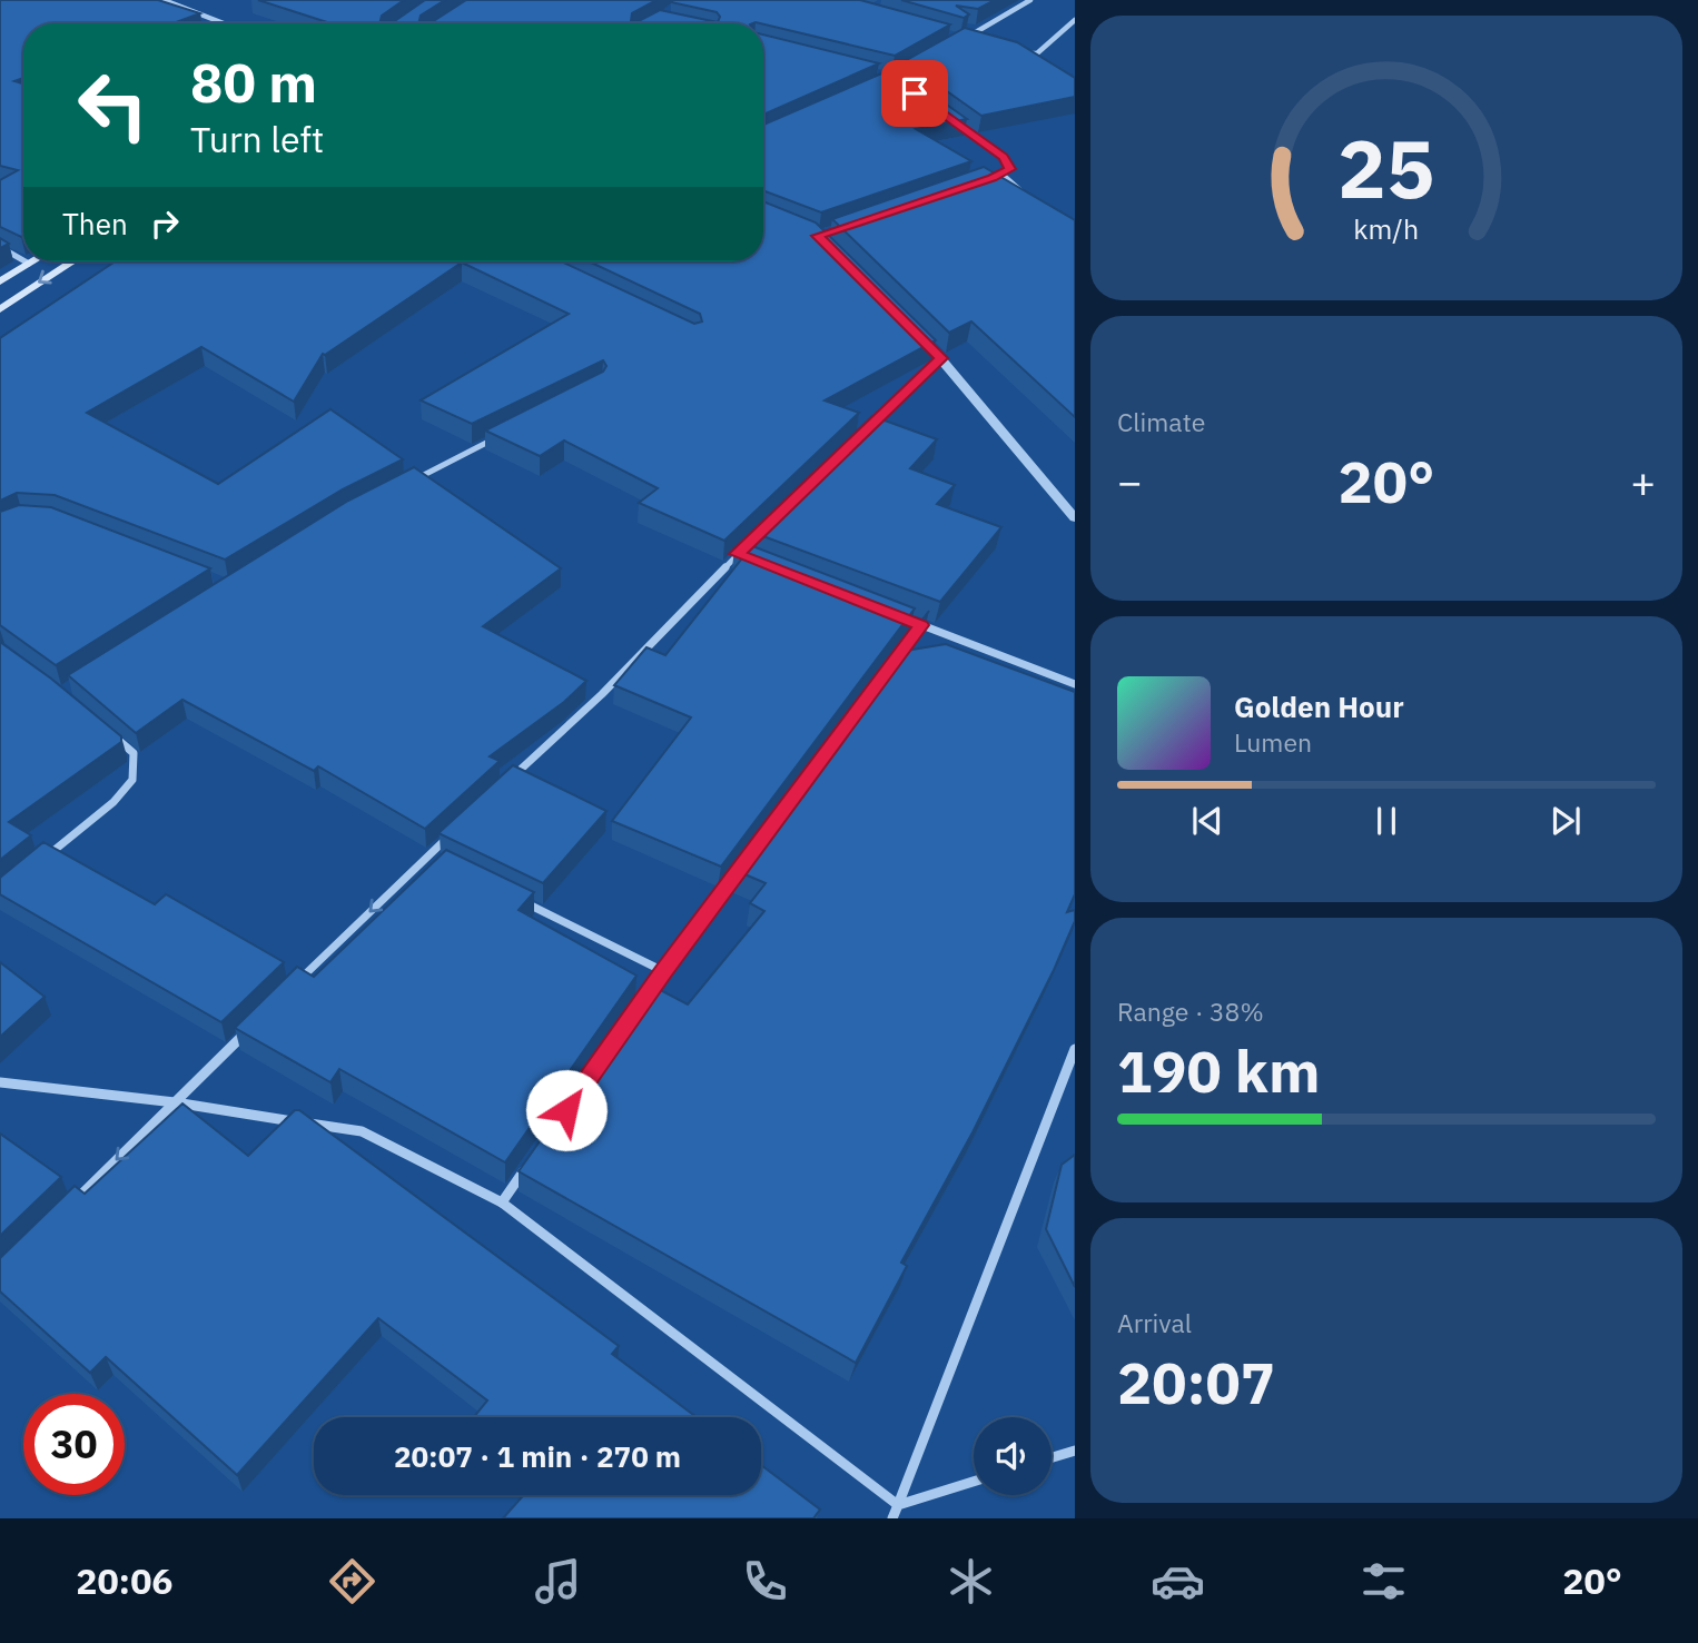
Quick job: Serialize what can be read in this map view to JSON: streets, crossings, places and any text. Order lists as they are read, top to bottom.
{
  "page": {
    "turn": ["80 m", "Turn left"],
    "then": "Then",
    "tile": [
      "Climate",
      ["Range · 38%", "190 km"],
      ["Arrival", "20:07"]
    ],
    "heat": ["−", "20°", "+"],
    "song": ["Golden Hour", "Lumen"],
    "limit": "30",
    "trip": "20:07 · 1 min · 270 m",
    "tabs": ["20:06", "20°"],
    "gauge": ["25", "km/h"]
  }
}
